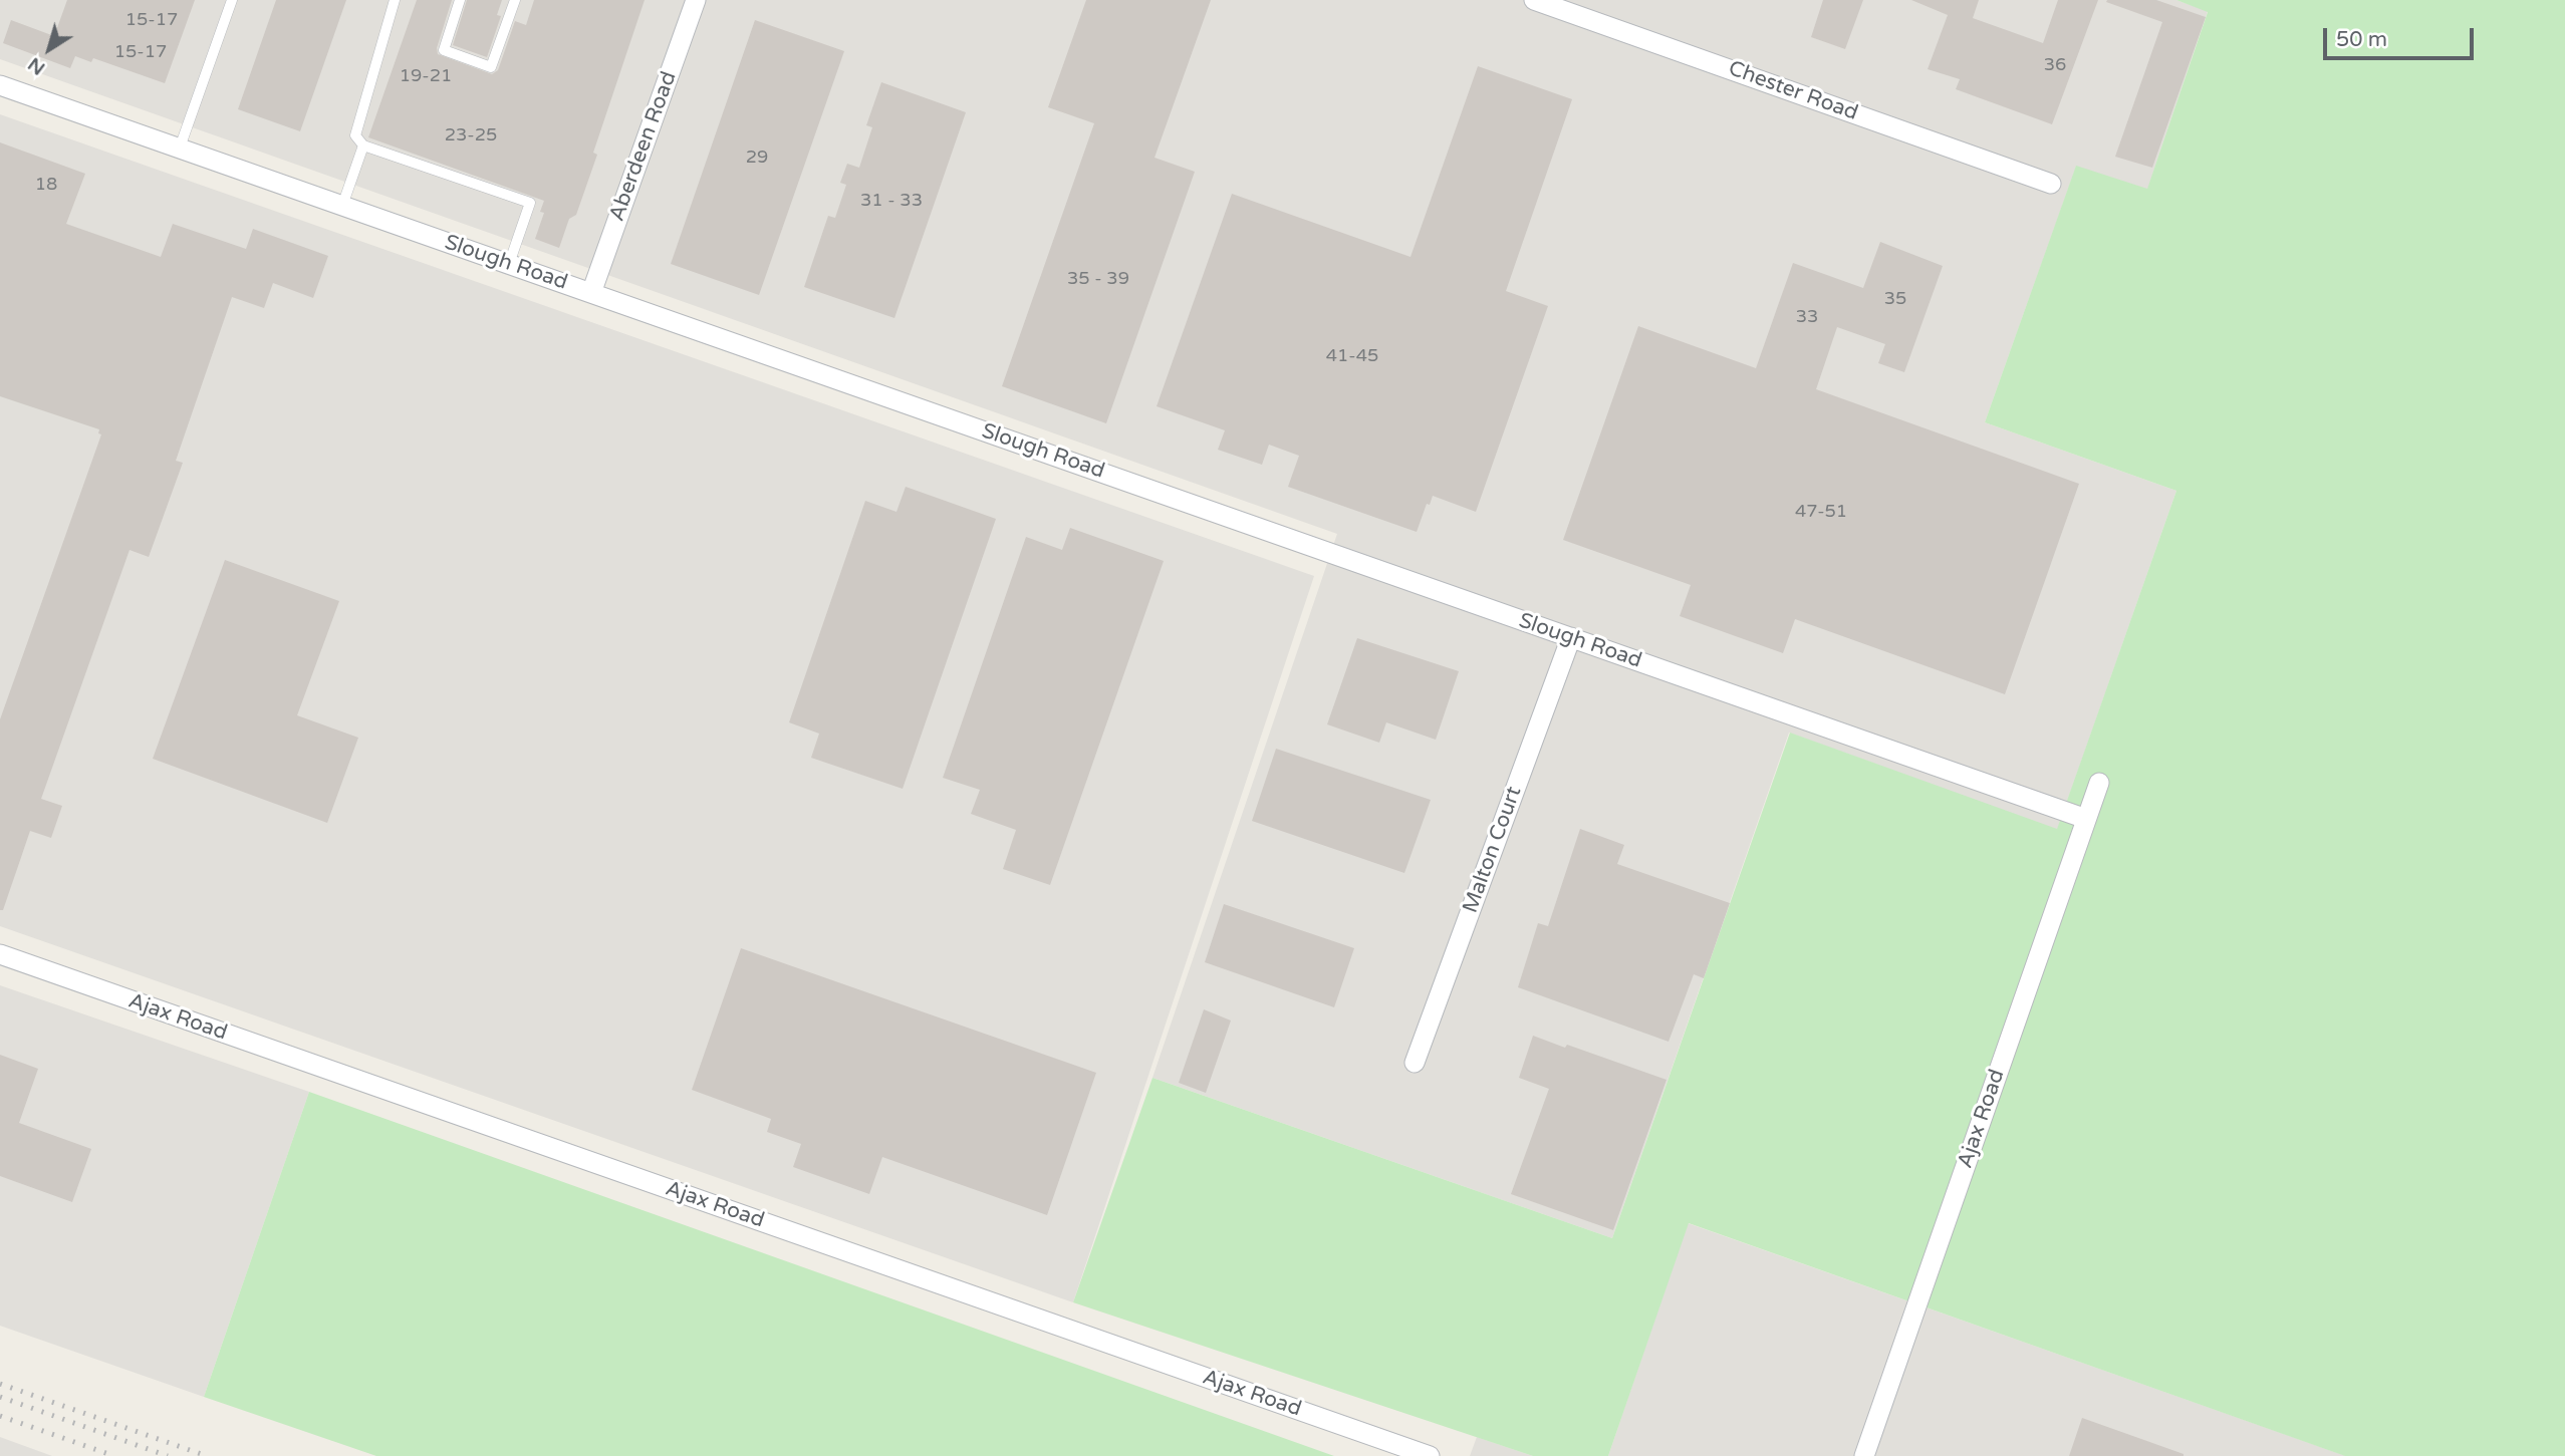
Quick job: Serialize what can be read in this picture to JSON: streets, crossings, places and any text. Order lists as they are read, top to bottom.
{
  "streets": {
    "street": [
      "Chester Road",
      "Aberdeen Road",
      "Slough Road",
      "Malton Court",
      "Ajax Road"
    ]
  },
  "crossings": [
    ["Aberdeen Road", "Slough Road"],
    ["Slough Road", "Malton Court"],
    ["Slough Road", "Ajax Road"]
  ],
  "house_numbers": [
    "15-17",
    "15-17",
    "36",
    "19-21",
    "23-25",
    "29",
    "18",
    "31 - 33",
    "35 - 39",
    "35",
    "33",
    "41-45",
    "47-51"
  ],
  "scale_bar": "50 m",
  "north": "bottom left"
}
